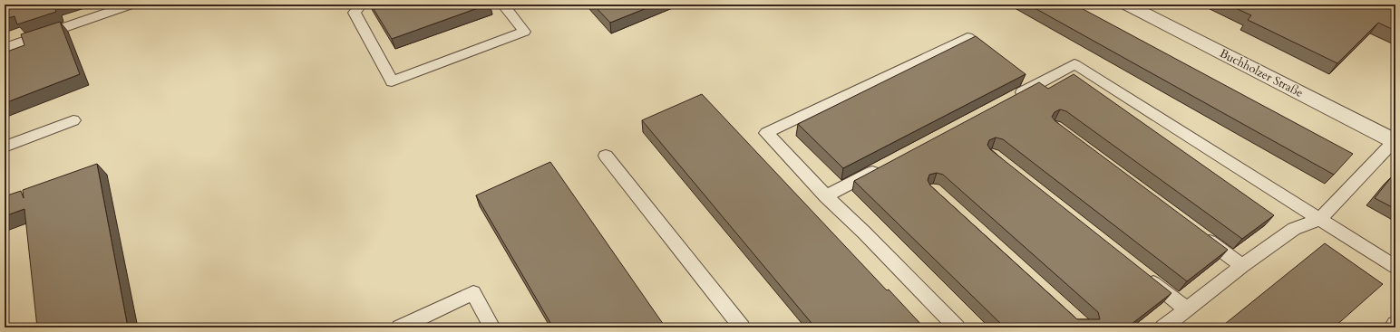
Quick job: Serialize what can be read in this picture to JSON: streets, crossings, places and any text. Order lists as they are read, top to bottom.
{
  "streets": {
    "street": ["Buchholzer Straße"]
  }
}
